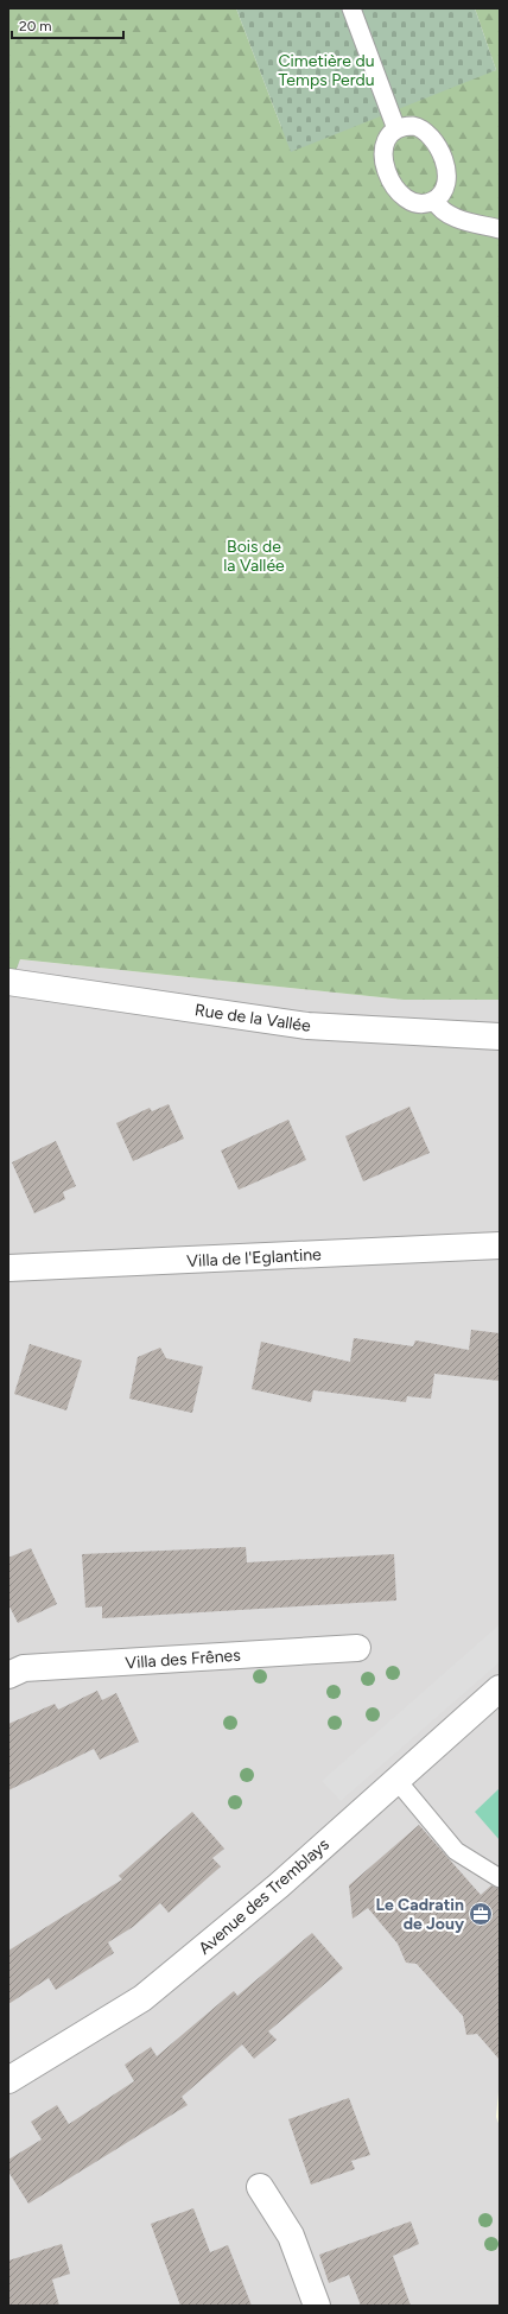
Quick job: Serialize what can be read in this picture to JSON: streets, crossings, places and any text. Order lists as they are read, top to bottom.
{
  "streets": {
    "street": [
      "Rue de la Vallée",
      "Villa de l'Eglantine",
      "Villa des Frênes",
      "Avenue des Tremblays"
    ]
  },
  "parks": ["Cimetière du Temps Perdu", "Bois de la Vallée"],
  "places": {
    "office": ["Le Cadratin de Jouy"]
  },
  "scale_bar": "20 m"
}
